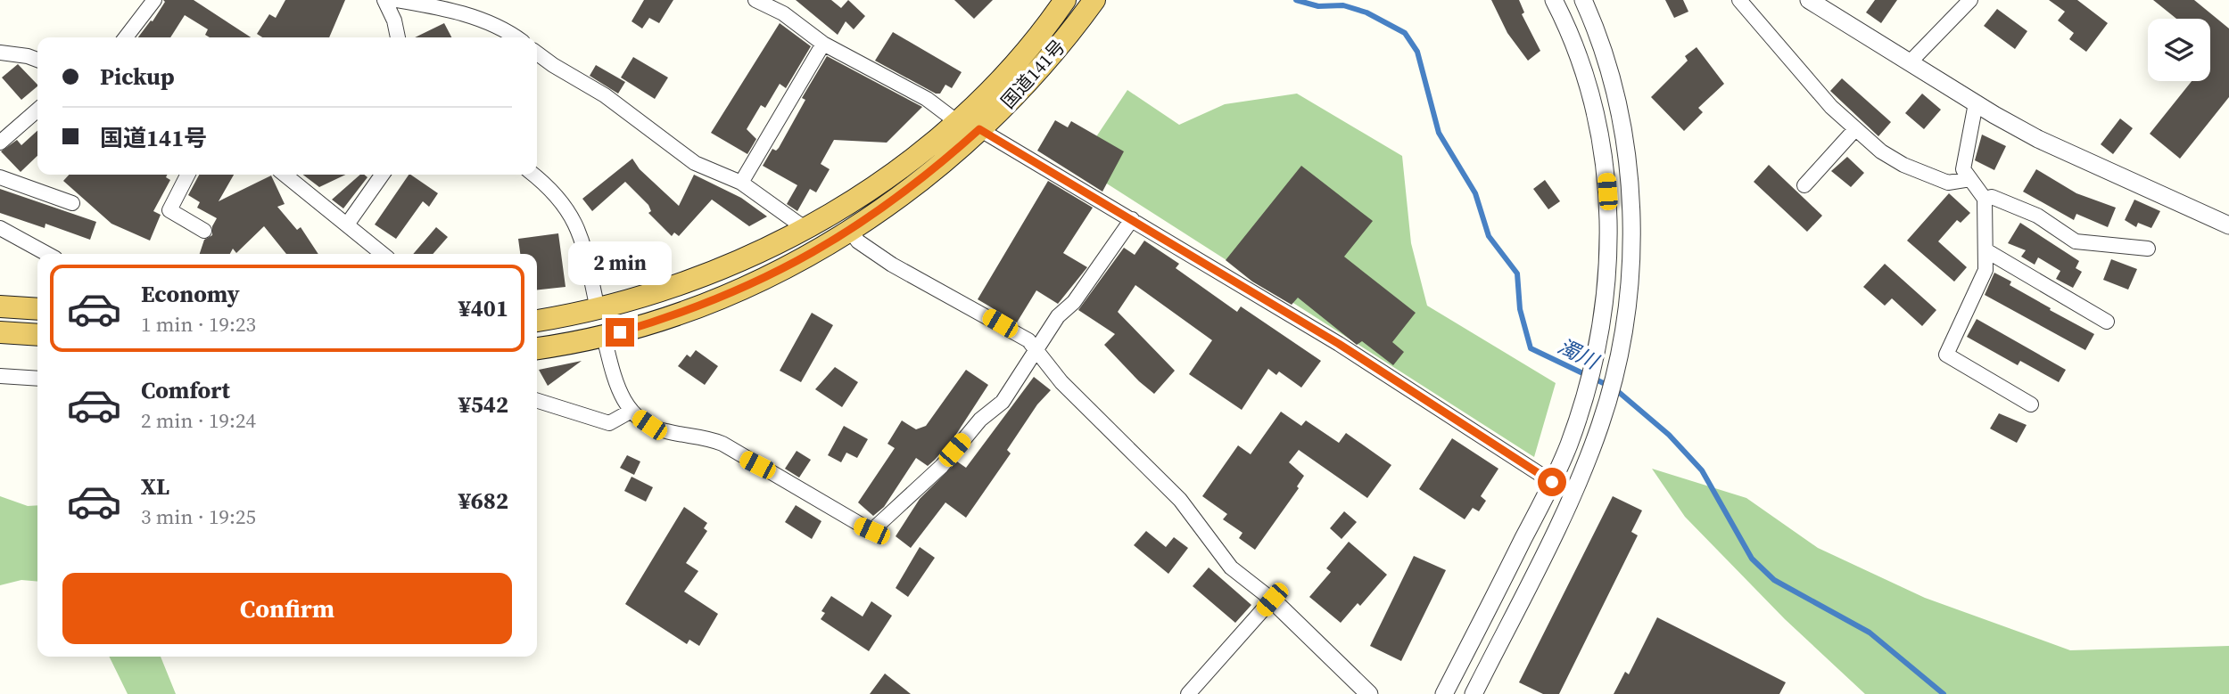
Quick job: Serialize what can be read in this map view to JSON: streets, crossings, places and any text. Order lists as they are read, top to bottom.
{
  "streets": {
    "highway": ["国道141号"]
  },
  "water": ["濁川"],
  "page": {
    "banner": ["Pickup", "国道141号"],
    "bubble": "2 min",
    "list": [
      {
        "name": "Economy",
        "note": "1 min · 19:23",
        "value": "¥401"
      },
      {
        "name": "Comfort",
        "note": "2 min · 19:24",
        "value": "¥542"
      },
      {
        "name": "XL",
        "note": "3 min · 19:25",
        "value": "¥682"
      }
    ],
    "buttons": "Confirm"
  }
}
